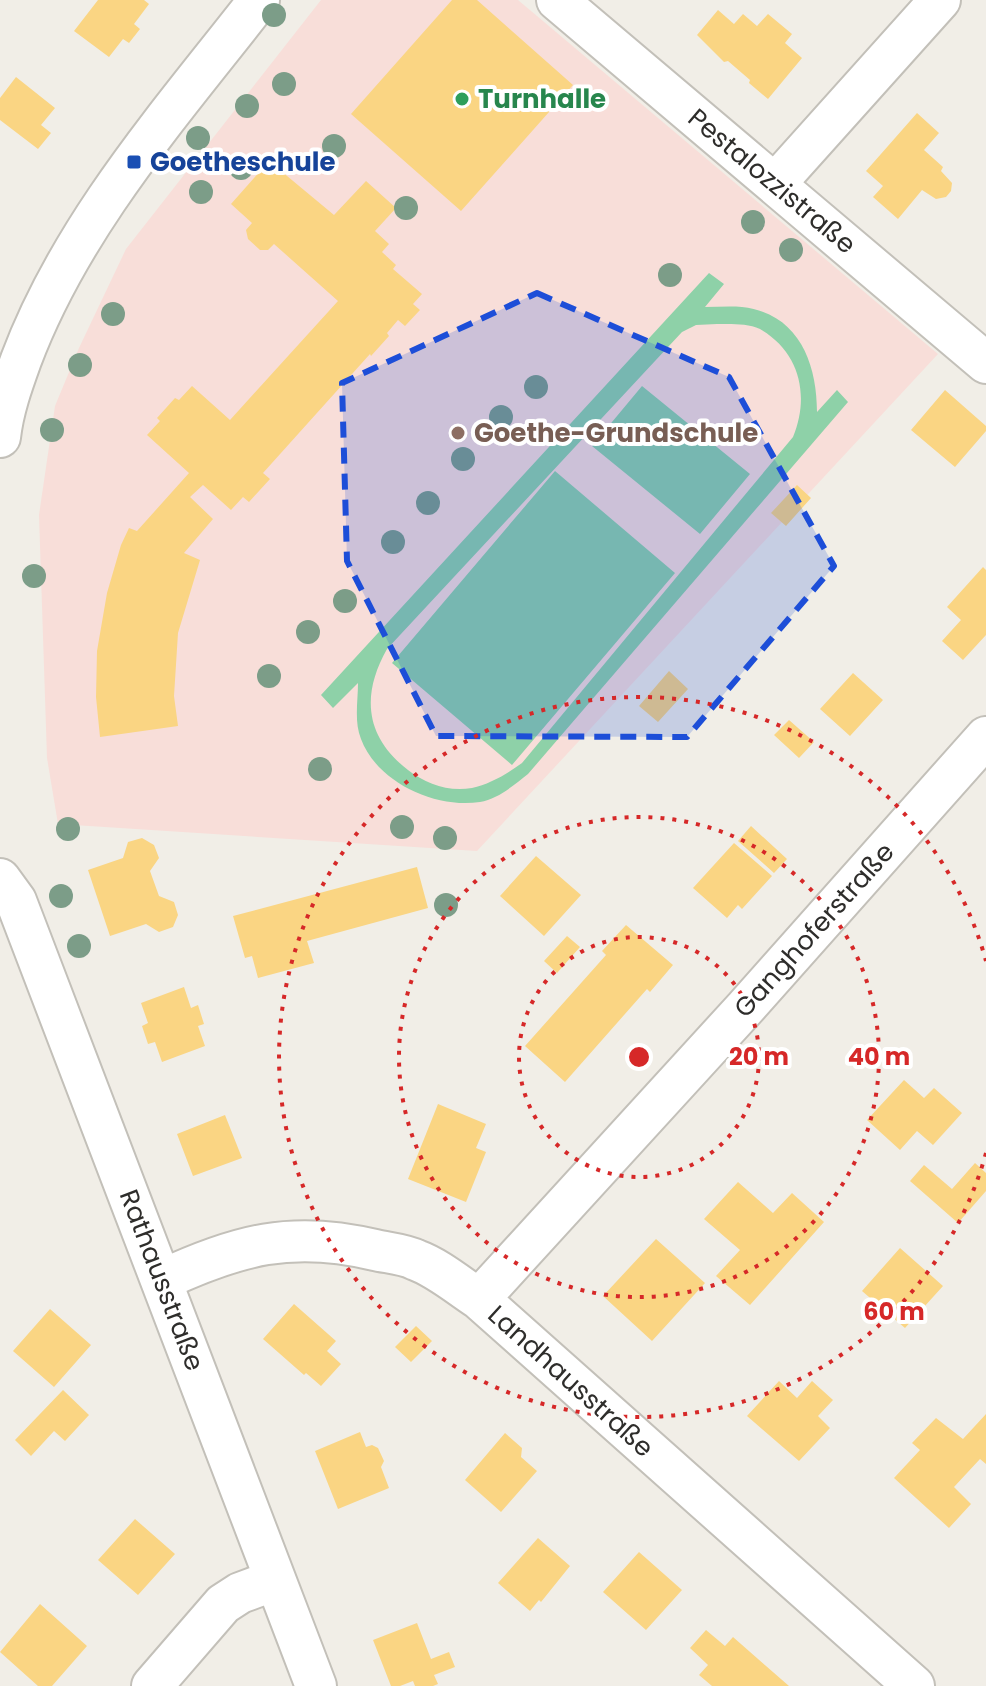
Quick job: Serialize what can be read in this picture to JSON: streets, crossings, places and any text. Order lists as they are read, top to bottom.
{
  "streets": {
    "street": [
      "Pestalozzistraße",
      "Ganghoferstraße",
      "Rathausstraße",
      "Landhausstraße"
    ]
  },
  "crossings": [
    ["Ganghoferstraße", "Landhausstraße"],
    ["Rathausstraße", "Landhausstraße"]
  ],
  "places": {
    "other": ["Turnhalle", "Goethe-Grundschule"],
    "transit": ["Goetheschule"]
  },
  "rings": ["20 m", "40 m", "60 m"]
}
